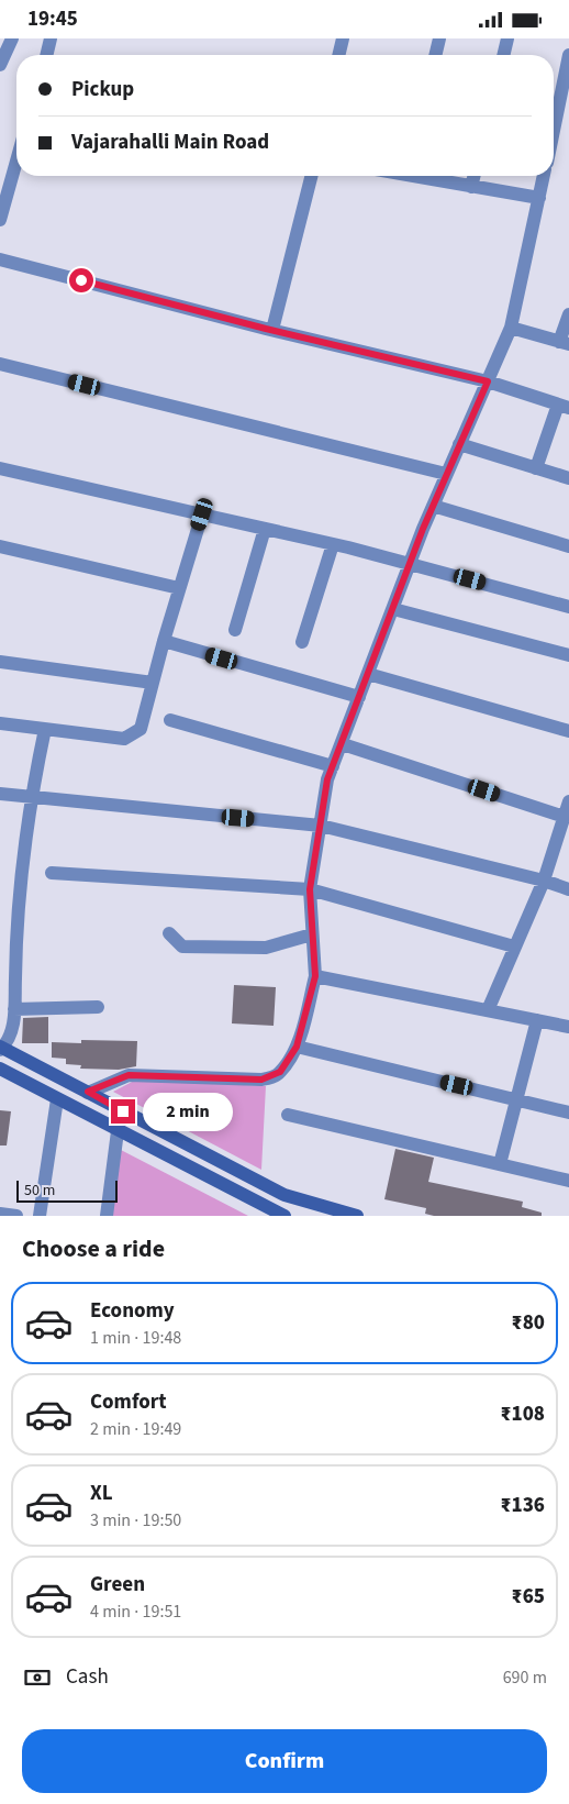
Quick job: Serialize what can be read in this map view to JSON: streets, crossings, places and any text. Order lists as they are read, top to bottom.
{
  "scale_bar": "50 m",
  "page": {
    "status": "19:45",
    "banner": ["Pickup", "Vajarahalli Main Road"],
    "bubble": "2 min",
    "scale": "50 m",
    "heading": "Choose a ride",
    "list": [
      {
        "name": "Economy",
        "note": "1 min · 19:48",
        "value": "₹80"
      },
      {
        "name": "Comfort",
        "note": "2 min · 19:49",
        "value": "₹108"
      },
      {
        "name": "XL",
        "note": "3 min · 19:50",
        "value": "₹136"
      },
      {
        "name": "Green",
        "note": "4 min · 19:51",
        "value": "₹65"
      }
    ],
    "pay": ["Cash", "690 m"],
    "buttons": "Confirm"
  }
}
